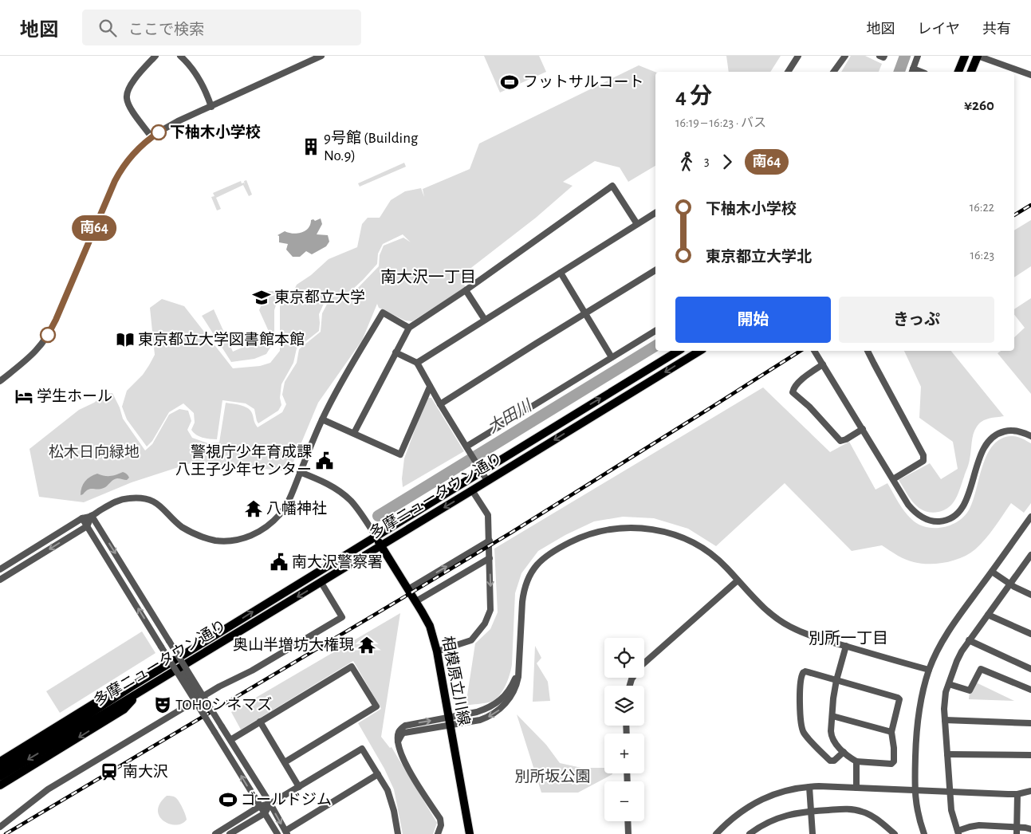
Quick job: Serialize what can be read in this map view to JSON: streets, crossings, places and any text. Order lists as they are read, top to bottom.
{
  "streets": {
    "main road": ["多摩ニュータウン通り", "相模原立川線"]
  },
  "crossings": [
    ["多摩ニュータウン通り", "相模原立川線"]
  ],
  "districts": ["南大沢一丁目", "別所一丁目"],
  "water": ["大田川"],
  "parks": ["松木日向緑地", "別所坂公園"],
  "places": {
    "sports": ["フットサルコート", "ゴールドジム"],
    "other": ["下柚木小学校"],
    "building": ["9号館 (Building No.9)"],
    "school or university": ["東京都立大学"],
    "library": ["東京都立大学図書館本館"],
    "hotel": ["学生ホール"],
    "public building": ["警視庁少年育成課 八王子少年センター", "南大沢警察署"],
    "temple": ["八幡神社", "奥山半増坊大権現"],
    "theatre": ["TOHOシネマズ"],
    "station": ["南大沢"]
  },
  "lines": ["bus line 南64"],
  "page": {
    "header": "地図",
    "search": "ここで検索",
    "nav": ["地図", "レイヤ", "共有"],
    "on_map": "南64",
    "heading": ["4 分", "16:19 – 16:23 · バス", "¥260"],
    "legs": ["3", "南64"],
    "list": [
      {
        "name": "下柚木小学校",
        "value": "16:22"
      },
      {
        "name": "東京都立大学北",
        "value": "16:23"
      }
    ],
    "buttons": ["開始", "きっぷ"],
    "map_buttons": ["+", "−"]
  }
}
